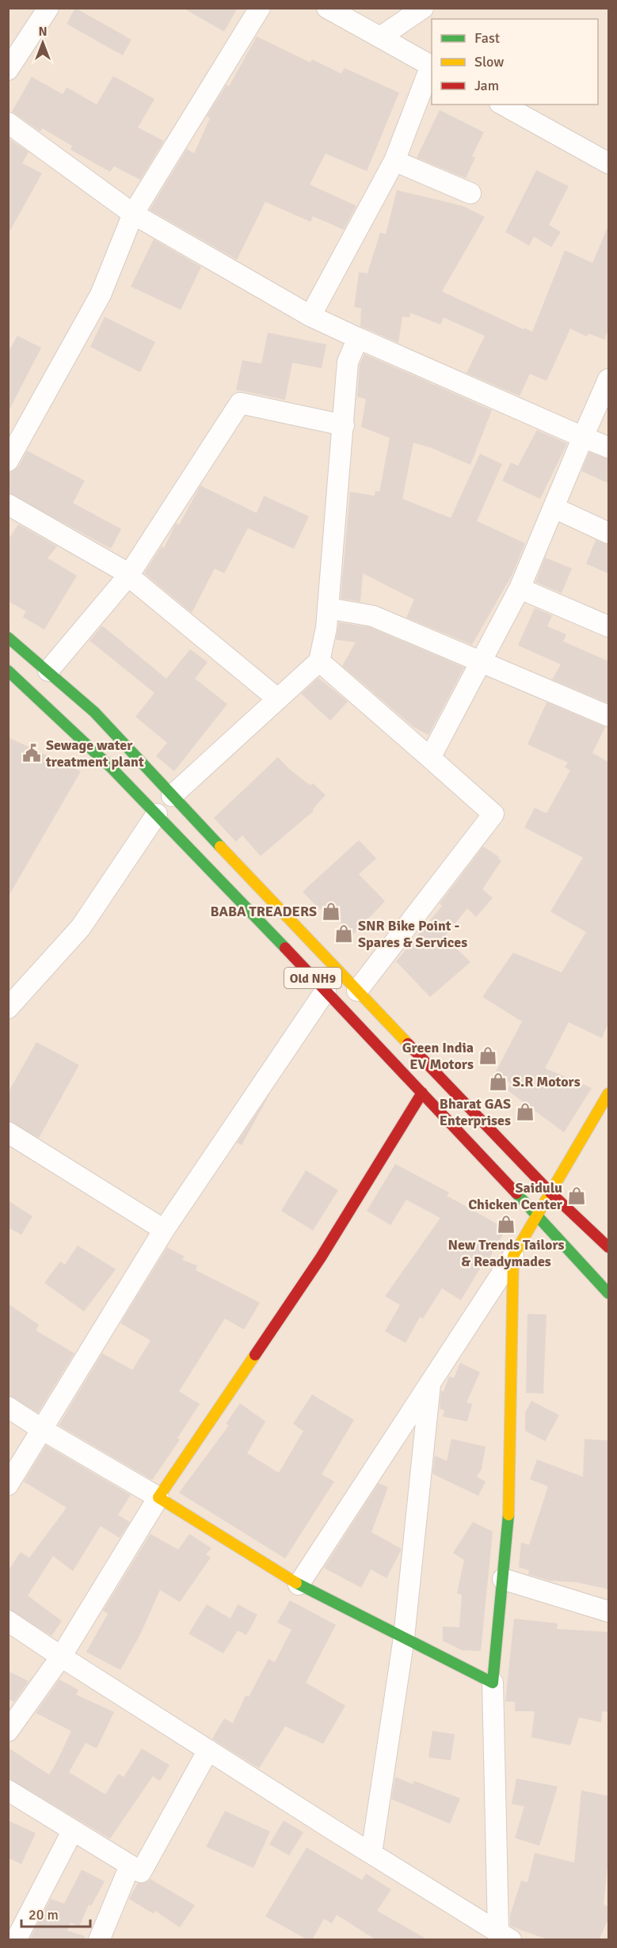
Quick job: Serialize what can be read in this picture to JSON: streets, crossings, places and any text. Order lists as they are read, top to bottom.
{
  "streets": {
    "main road": ["Old NH9"]
  },
  "places": {
    "public building": ["Sewage water treatment plant"],
    "shop": [
      "BABA TREADERS",
      "SNR Bike Point - Spares & Services",
      "Green India EV Motors",
      "S.R Motors",
      "Bharat GAS Enterprises",
      "Saidulu Chicken Center",
      "New Trends Tailors & Readymades"
    ]
  },
  "legend": ["Fast", "Slow", "Jam"],
  "scale_bar": "20 m",
  "north": "top"
}
